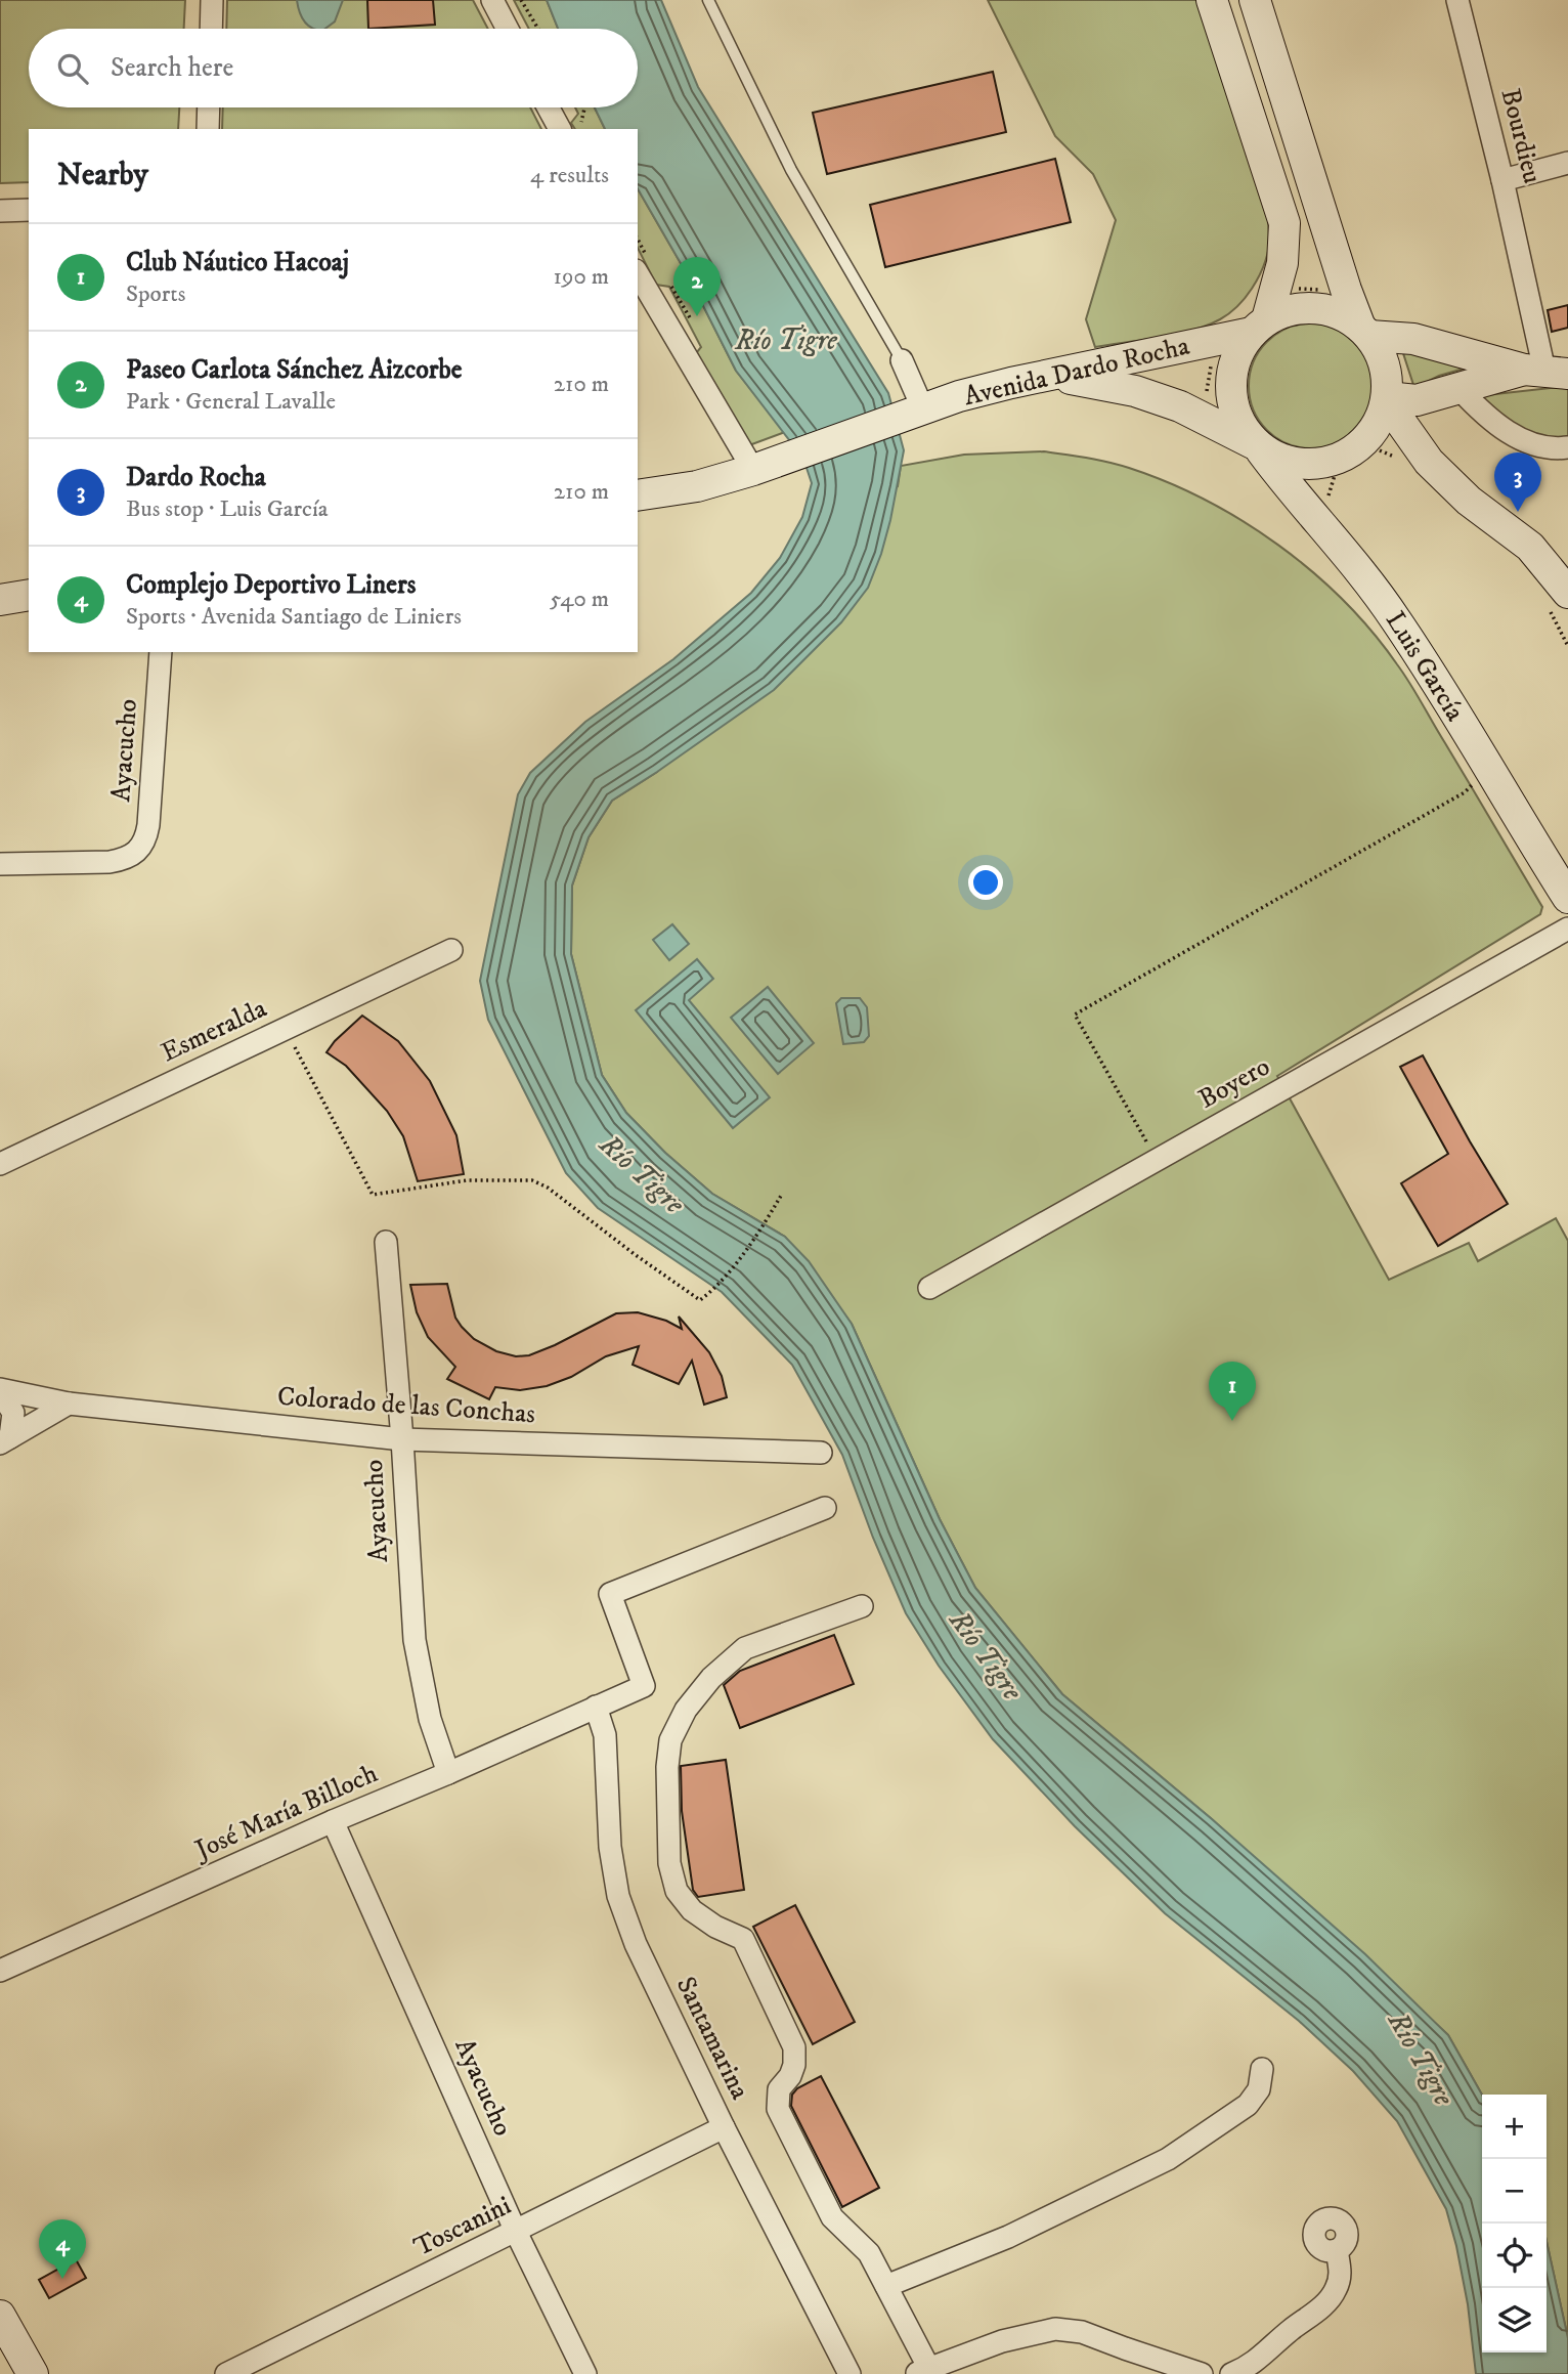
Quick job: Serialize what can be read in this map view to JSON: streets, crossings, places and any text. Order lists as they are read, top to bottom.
{
  "streets": {
    "main road": ["Avenida Dardo Rocha", "Luis García"],
    "street": [
      "Bourdieu",
      "Ayacucho",
      "Esmeralda",
      "Boyero",
      "Colorado de las Conchas",
      "José María Billoch",
      "Santamarina",
      "Toscanini"
    ]
  },
  "crossings": [
    ["Avenida Dardo Rocha", "Luis García"],
    ["Ayacucho", "Colorado de las Conchas"],
    ["Ayacucho", "José María Billoch"],
    ["Ayacucho", "Toscanini"],
    ["José María Billoch", "Santamarina"],
    ["Santamarina", "Toscanini"]
  ],
  "water": ["Río Tigre"],
  "page": {
    "search": "Search here",
    "heading": ["Nearby", "4 results"],
    "list": [
      {
        "mark": "1",
        "name": "Club Náutico Hacoaj",
        "note": "Sports",
        "value": "190 m"
      },
      {
        "mark": "2",
        "name": "Paseo Carlota Sánchez Aizcorbe",
        "note": "Park · General Lavalle",
        "value": "210 m"
      },
      {
        "mark": "3",
        "name": "Dardo Rocha",
        "note": "Bus stop · Luis García",
        "value": "210 m"
      },
      {
        "mark": "4",
        "name": "Complejo Deportivo Liners",
        "note": "Sports · Avenida Santiago de Liniers",
        "value": "540 m"
      }
    ],
    "pins": [
      "2",
      "3",
      "1",
      "4"
    ],
    "map_buttons": ["+", "−"]
  }
}
